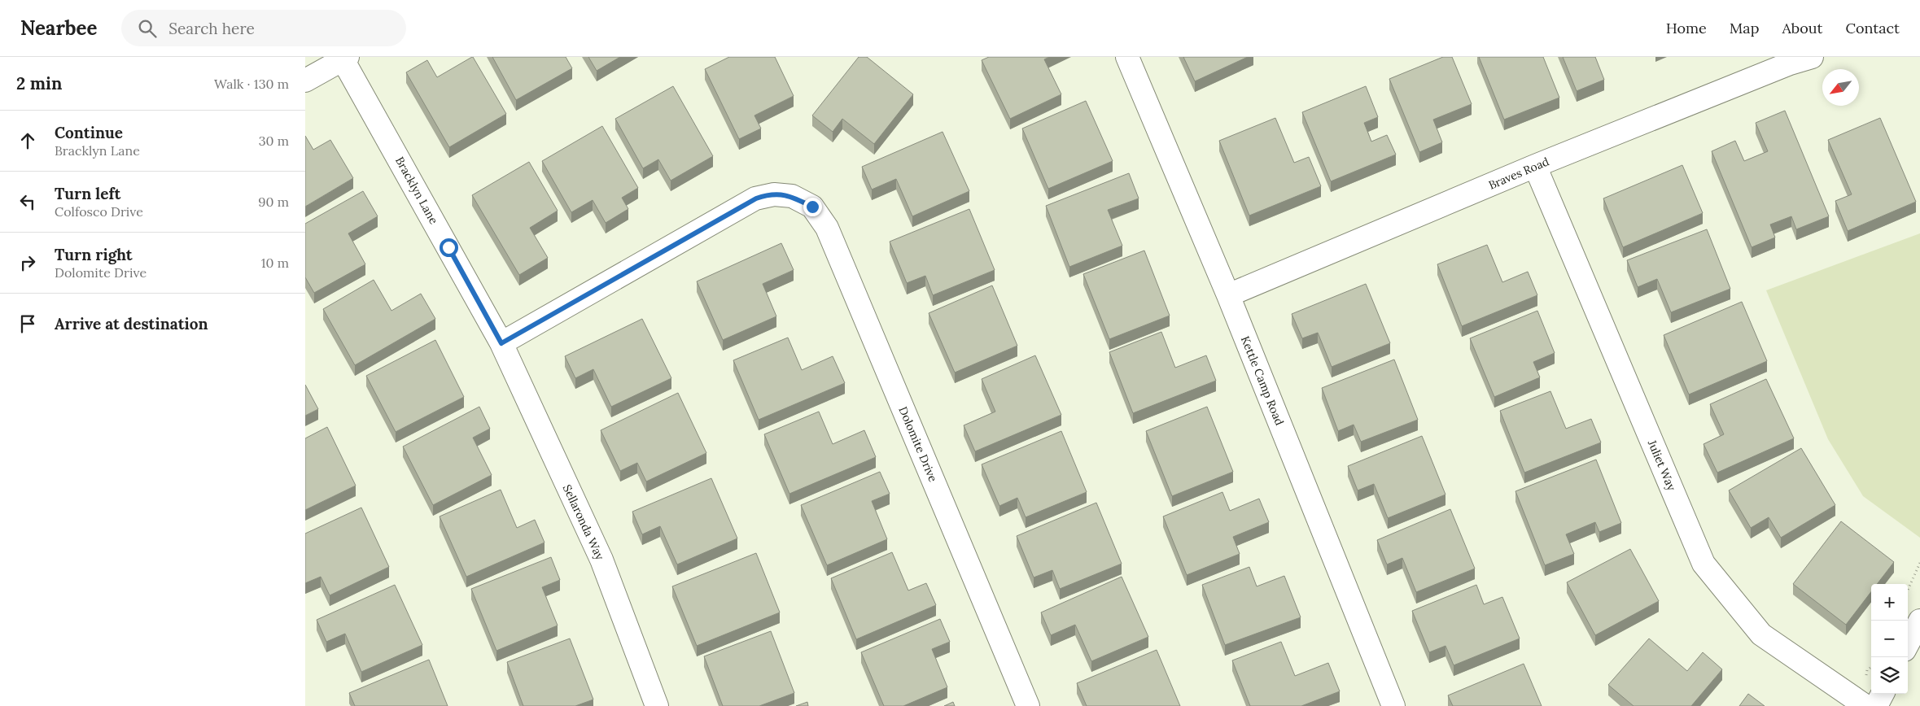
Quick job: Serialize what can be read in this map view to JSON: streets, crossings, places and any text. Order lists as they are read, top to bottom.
{
  "streets": {
    "street": [
      "Braves Road",
      "Bracklyn Lane",
      "Kettle Camp Road",
      "Dolomite Drive",
      "Juliet Way",
      "Sellaronda Way"
    ]
  },
  "crossings": [
    ["Braves Road", "Kettle Camp Road"],
    ["Braves Road", "Juliet Way"],
    ["Bracklyn Lane", "Dolomite Drive"],
    ["Bracklyn Lane", "Sellaronda Way"],
    ["Dolomite Drive", "Sellaronda Way"]
  ],
  "north": "bottom left",
  "page": {
    "header": "Nearbee",
    "search": "Search here",
    "nav": [
      "Home",
      "Map",
      "About",
      "Contact"
    ],
    "heading": ["2 min", "Walk · 130 m"],
    "list": [
      ["Continue", "Bracklyn Lane", "30 m"],
      ["Turn left", "Colfosco Drive", "90 m"],
      ["Turn right", "Dolomite Drive", "10 m"],
      "Arrive at destination"
    ],
    "map_buttons": ["+", "−"]
  }
}
